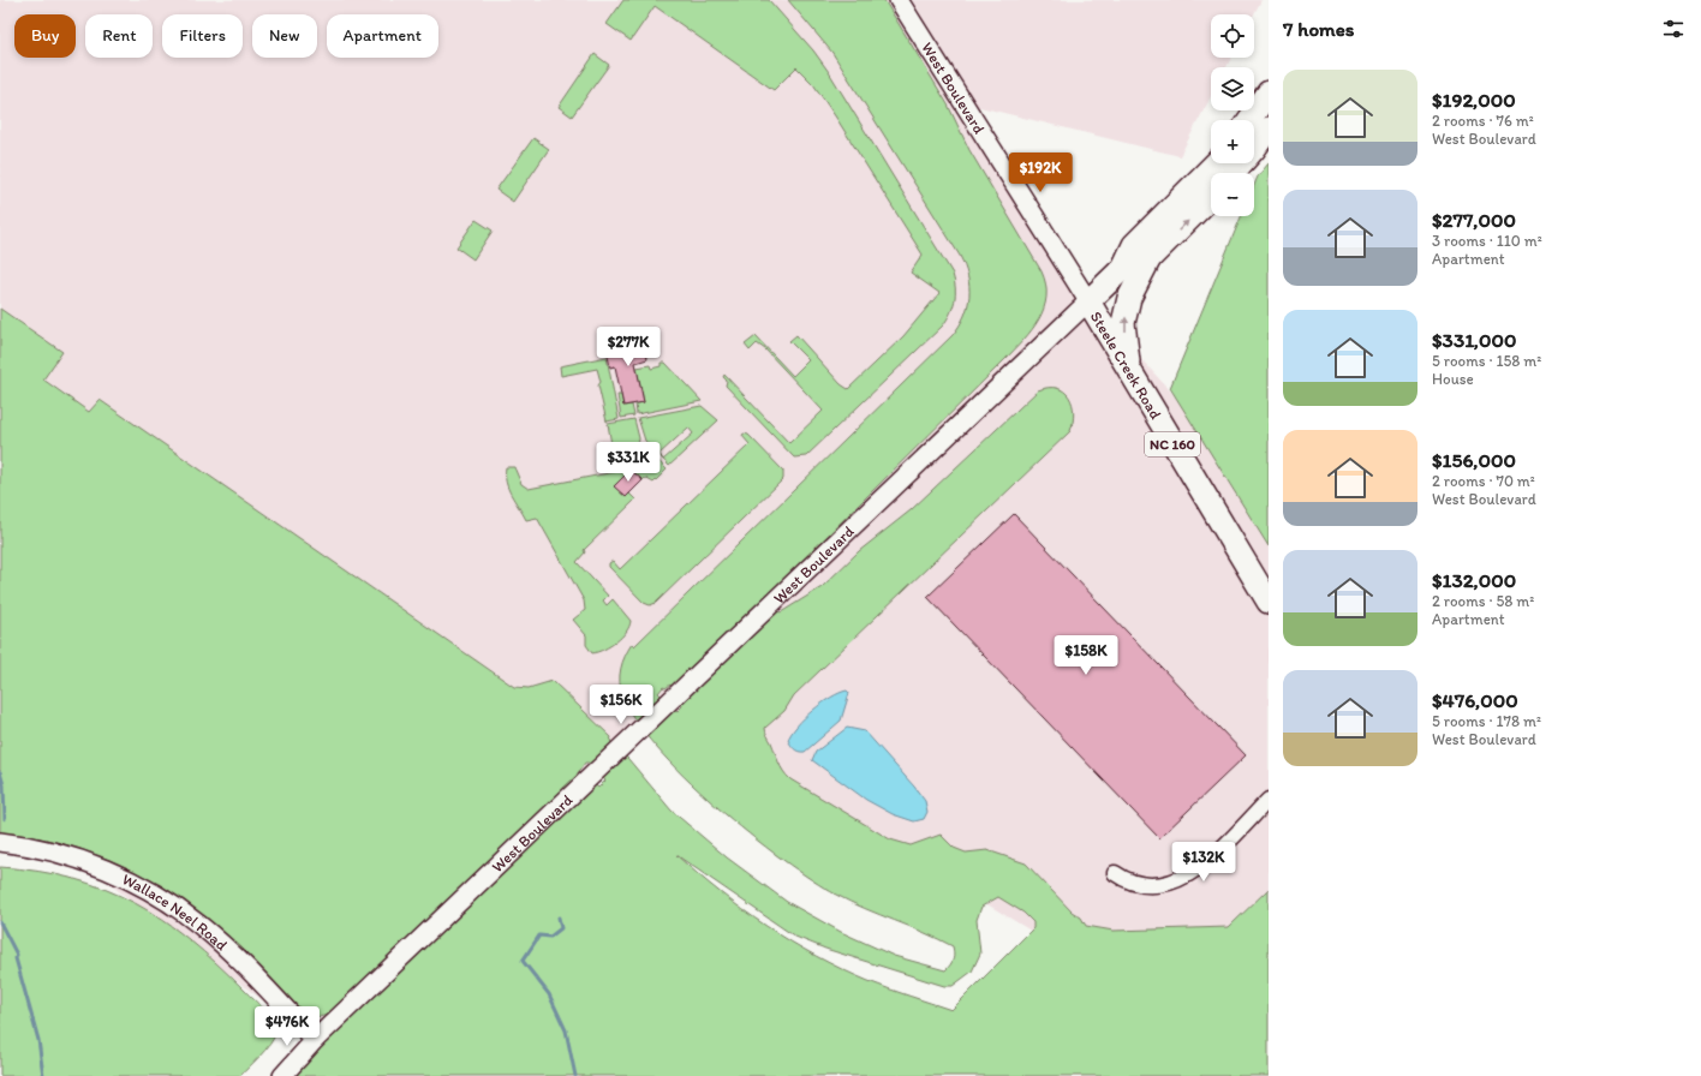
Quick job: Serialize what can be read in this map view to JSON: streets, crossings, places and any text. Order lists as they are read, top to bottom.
{
  "streets": {
    "main road": ["Steele Creek Road", "NC 160"],
    "street": ["West Boulevard", "Wallace Neel Road"]
  },
  "crossings": [
    ["West Boulevard", "Steele Creek Road"],
    ["West Boulevard", "Wallace Neel Road"]
  ],
  "page": {
    "heading": "7 homes",
    "map_buttons": ["+", "−"],
    "chip": [
      "Buy",
      "Rent",
      "Filters",
      "New",
      "Apartment"
    ],
    "list": [
      {
        "name": "$192,000",
        "note": "2 rooms · 76 m² · West Boulevard"
      },
      {
        "name": "$277,000",
        "note": "3 rooms · 110 m² · Apartment"
      },
      {
        "name": "$331,000",
        "note": "5 rooms · 158 m² · House"
      },
      {
        "name": "$156,000",
        "note": "2 rooms · 70 m² · West Boulevard"
      },
      {
        "name": "$132,000",
        "note": "2 rooms · 58 m² · Apartment"
      },
      {
        "name": "$476,000",
        "note": "5 rooms · 178 m² · West Boulevard"
      }
    ],
    "price": [
      "$192K",
      "$277K",
      "$331K",
      "$158K",
      "$156K",
      "$132K",
      "$476K"
    ]
  }
}
